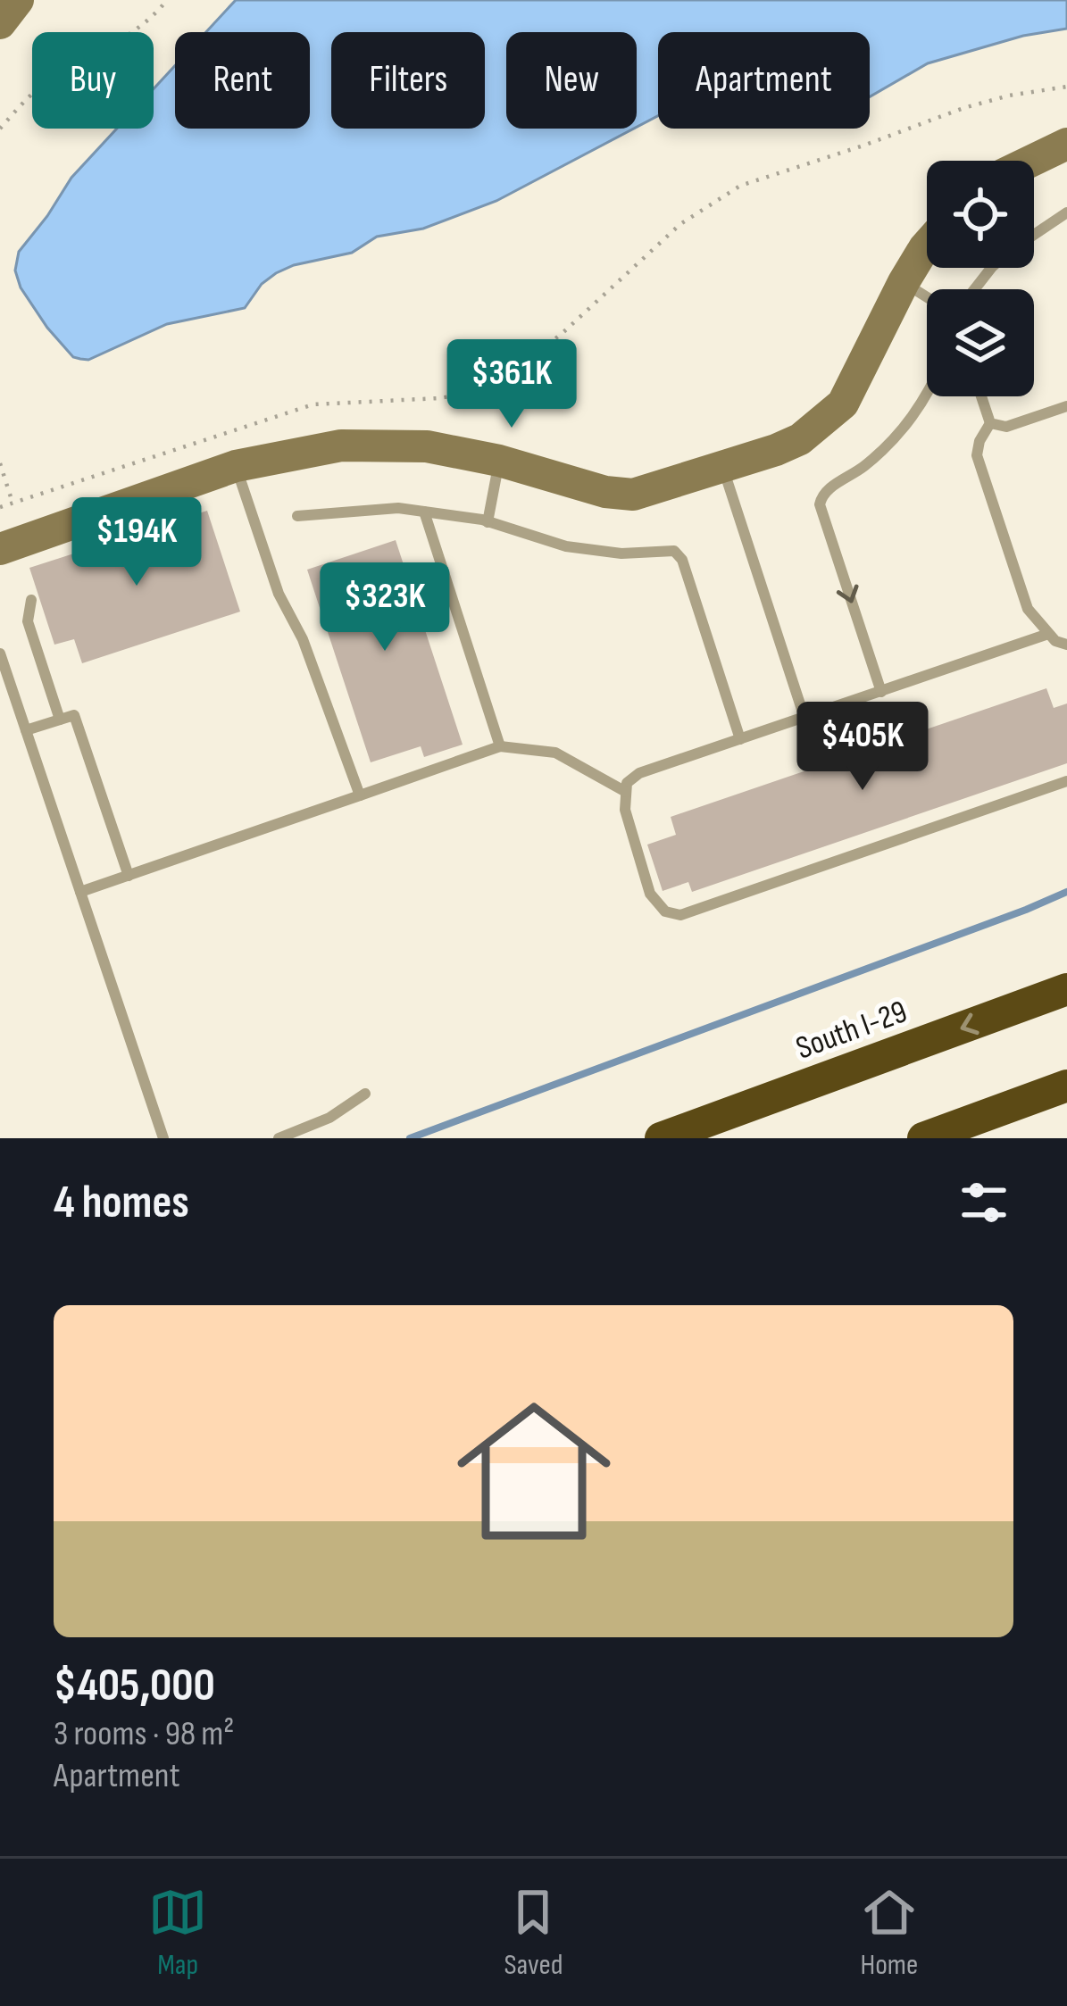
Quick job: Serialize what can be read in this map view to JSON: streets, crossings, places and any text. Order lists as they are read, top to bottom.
{
  "streets": {
    "highway": ["South I-29"]
  },
  "page": {
    "chip": [
      "Buy",
      "Rent",
      "Filters",
      "New",
      "Apartment"
    ],
    "price": [
      "$361K",
      "$194K",
      "$323K",
      "$405K"
    ],
    "heading": "4 homes",
    "list": [
      {
        "name": "$405,000",
        "note": "3 rooms · 98 m² · Apartment"
      }
    ],
    "tabs": ["Map", "Saved", "Home"]
  }
}
